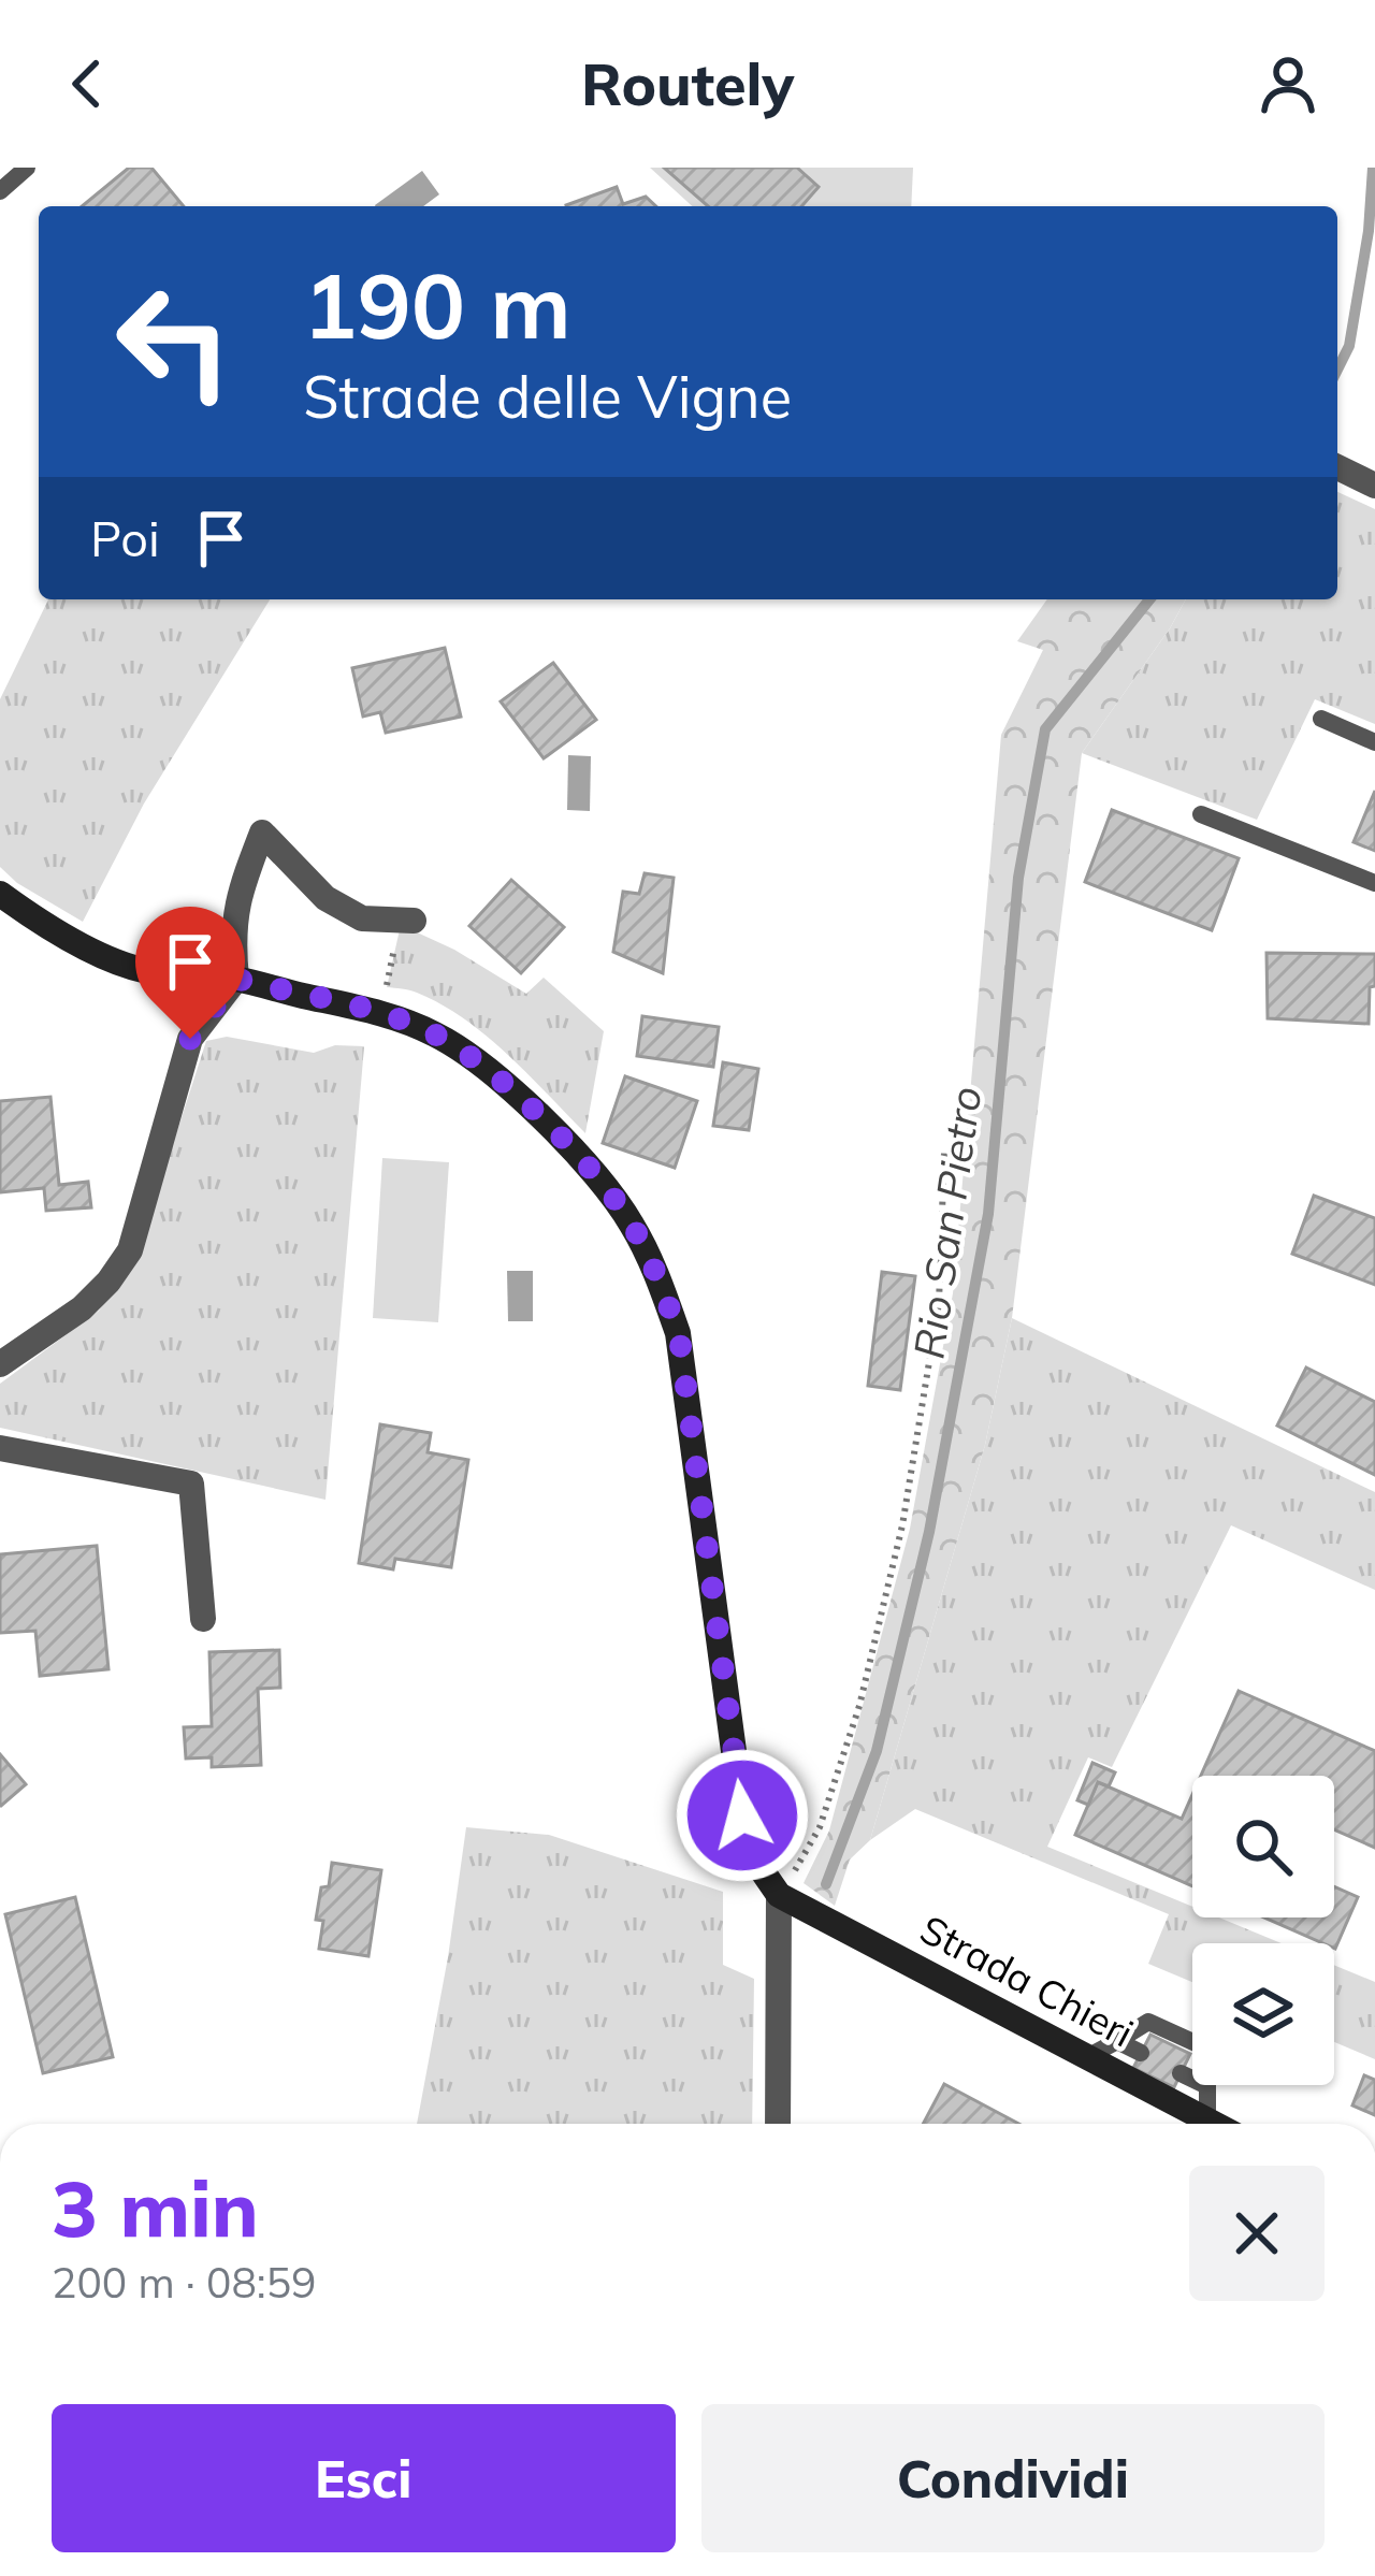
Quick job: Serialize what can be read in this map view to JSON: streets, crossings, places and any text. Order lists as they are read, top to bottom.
{
  "streets": {
    "main road": ["Strada Chieri"]
  },
  "water": ["Rio San Pietro"],
  "page": {
    "header": "Routely",
    "turn": ["190 m", "Strade delle Vigne"],
    "then": "Poi",
    "heading": ["3 min", "200 m · 08:59"],
    "buttons": ["Esci", "Condividi"]
  }
}
